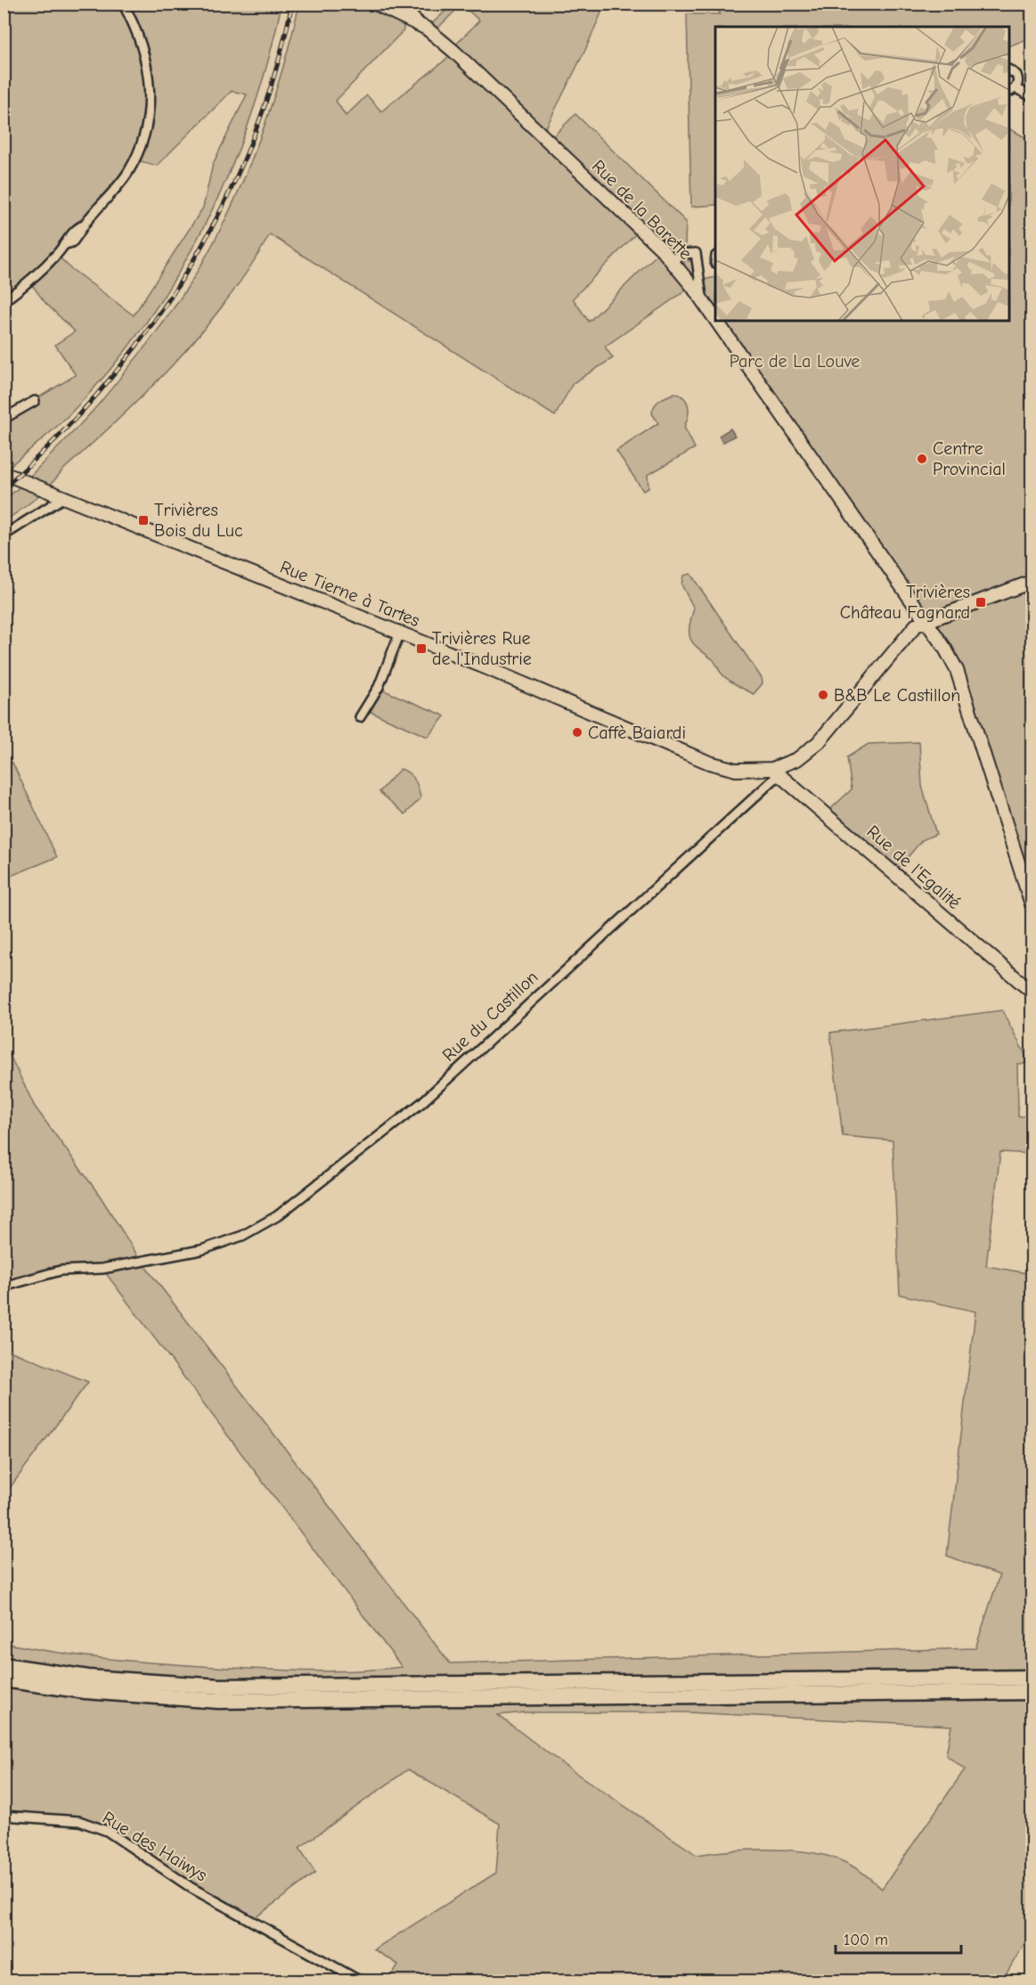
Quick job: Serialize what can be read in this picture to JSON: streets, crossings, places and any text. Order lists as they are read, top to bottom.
{
  "streets": {
    "street": [
      "Rue de la Barette",
      "Rue Tierne à Tartes",
      "Rue de l'Egalité",
      "Rue du Castillon",
      "Rue des Haiwys"
    ]
  },
  "crossings": [
    ["Rue de la Barette", "Rue du Castillon"],
    ["Rue Tierne à Tartes", "Rue de l'Egalité"],
    ["Rue Tierne à Tartes", "Rue du Castillon"],
    ["Rue de l'Egalité", "Rue du Castillon"]
  ],
  "parks": ["Parc de La Louve"],
  "places": {
    "other": ["Centre Provincial", "B&B Le Castillon", "Caffè Baiardi"],
    "transit": ["Trivières Bois du Luc", "Trivières Château Fagnard", "Trivières Rue de l'Industrie"]
  },
  "scale_bar": "100 m"
}
